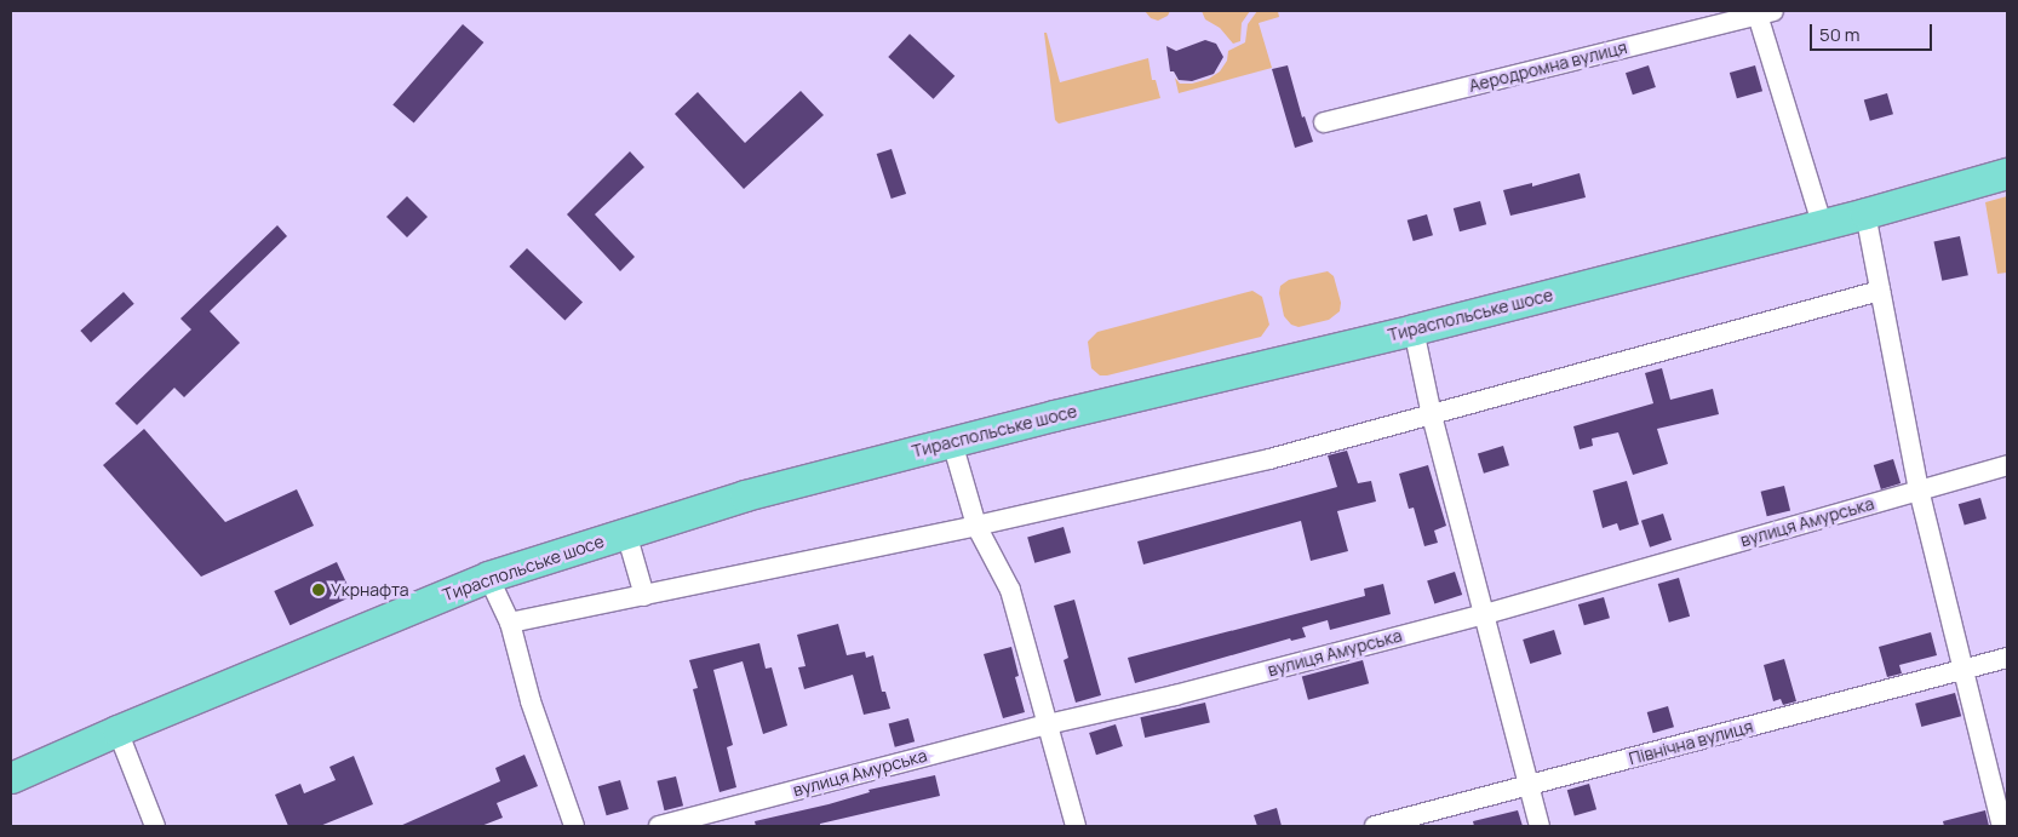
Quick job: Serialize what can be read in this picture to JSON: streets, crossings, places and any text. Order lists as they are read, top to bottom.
{
  "streets": {
    "main road": ["Тираспольське шосе"],
    "street": ["Аеродромна вулиця", "вулиця Амурська", "Північна вулиця"]
  },
  "places": ["Укрнафта"],
  "scale_bar": "50 m"
}
